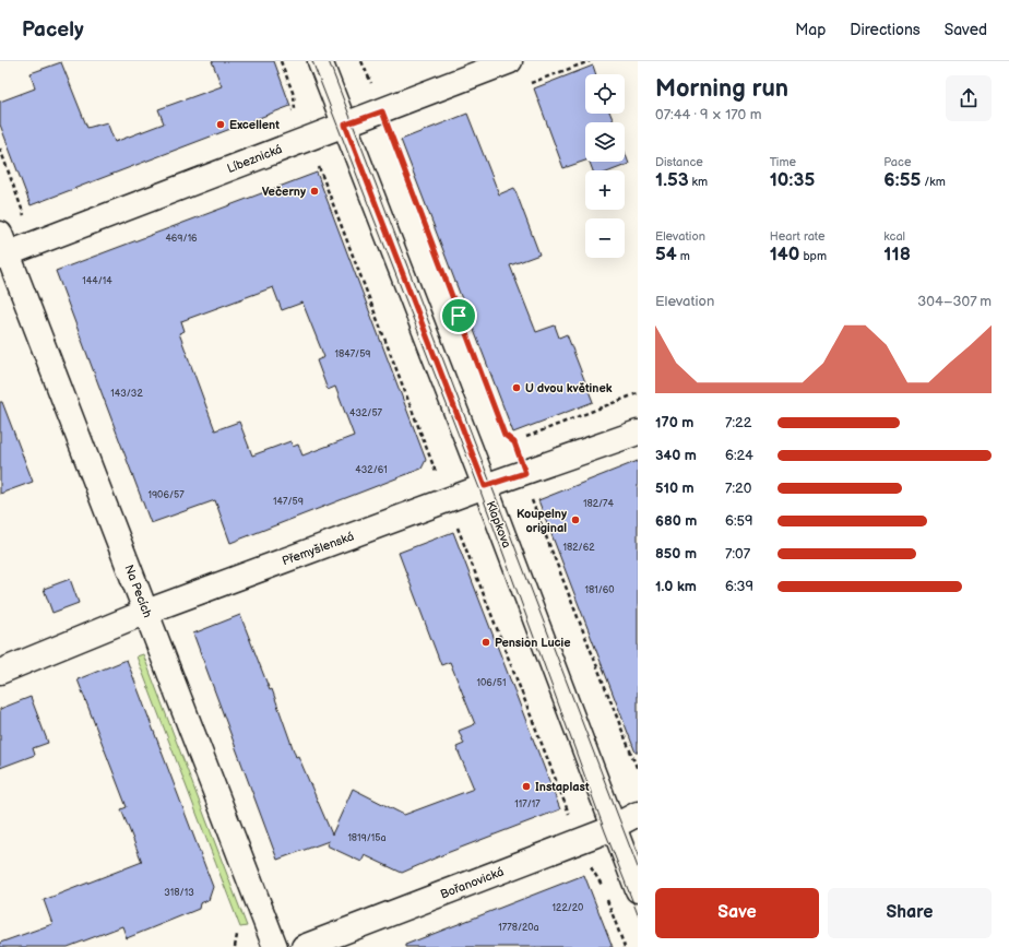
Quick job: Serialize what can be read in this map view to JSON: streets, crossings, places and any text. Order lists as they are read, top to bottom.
{
  "streets": {
    "street": [
      "Líbeznická",
      "Klapkova",
      "Přemyšlenská",
      "Na Pecích",
      "Bořanovická"
    ]
  },
  "crossings": [
    ["Líbeznická", "Klapkova"],
    ["Líbeznická", "Na Pecích"],
    ["Klapkova", "Přemyšlenská"],
    ["Klapkova", "Bořanovická"],
    ["Přemyšlenská", "Na Pecích"]
  ],
  "places": [
    "Excellent",
    "Večerny",
    "U dvou květinek",
    "Koupelny original",
    "Pension Lucie",
    "Instaplast"
  ],
  "house_numbers": [
    "469/16",
    "144/14",
    "1847/59",
    "143/32",
    "432/57",
    "432/61",
    "1906/57",
    "147/59",
    "182/74",
    "182/62",
    "181/60",
    "106/51",
    "117/17",
    "1819/15a",
    "318/13",
    "122/20",
    "1778/20a"
  ],
  "page": {
    "header": "Pacely",
    "nav": ["Map", "Directions", "Saved"],
    "heading": ["Morning run", "07:44 · 9 × 170 m"],
    "map_buttons": ["+", "−"],
    "stats": [
      ["Distance", "1.53 km"],
      ["Time", "10:35"],
      ["Pace", "6:55 /km"],
      ["Elevation", "54 m"],
      ["Heart rate", "140 bpm"],
      ["kcal", "118"]
    ],
    "chart": ["Elevation", "304–307 m"],
    "list": [
      {
        "name": "170 m",
        "note": "7:22"
      },
      {
        "name": "340 m",
        "note": "6:24"
      },
      {
        "name": "510 m",
        "note": "7:20"
      },
      {
        "name": "680 m",
        "note": "6:59"
      },
      {
        "name": "850 m",
        "note": "7:07"
      },
      {
        "name": "1.0 km",
        "note": "6:39"
      }
    ],
    "buttons": ["Save", "Share"]
  }
}
